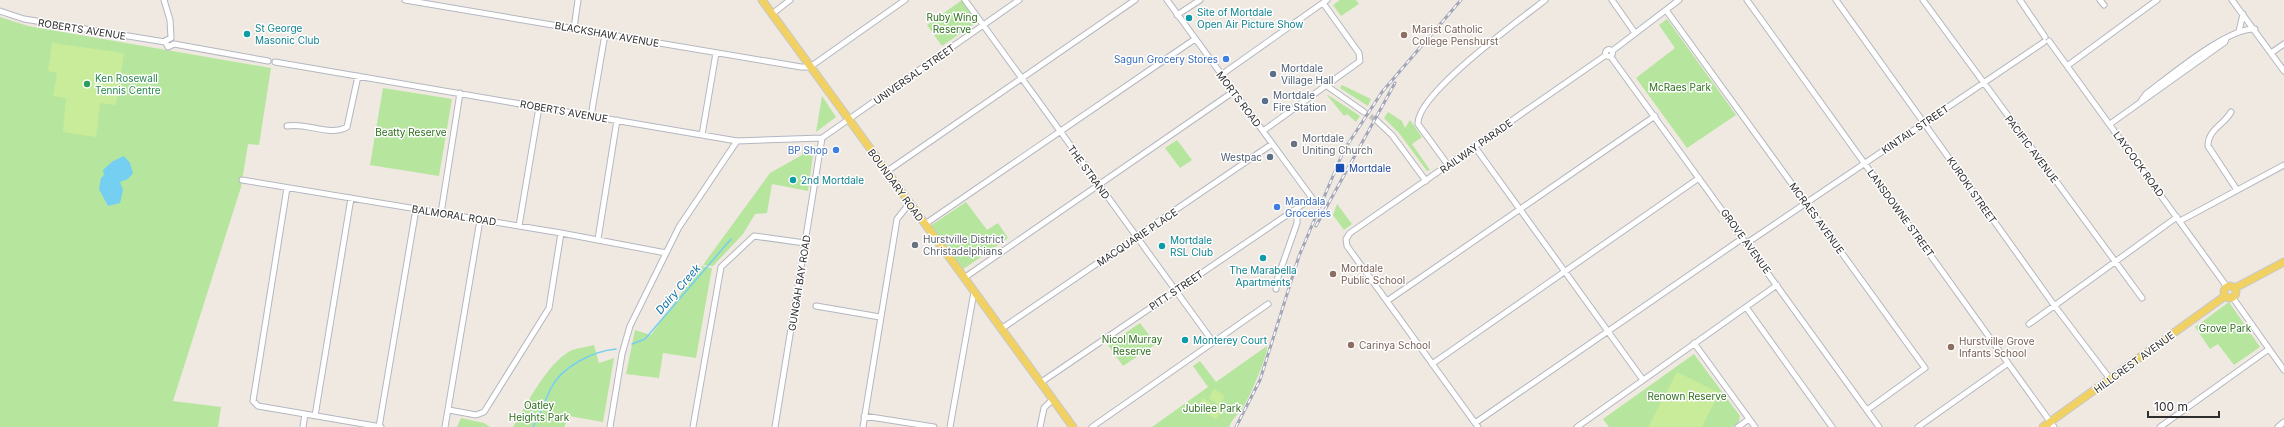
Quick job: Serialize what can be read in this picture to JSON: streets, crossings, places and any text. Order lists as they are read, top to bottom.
{
  "streets": {
    "main road": ["BOUNDARY ROAD", "HILLCREST AVENUE"],
    "street": [
      "ROBERTS AVENUE",
      "BLACKSHAW AVENUE",
      "UNIVERSAL STREET",
      "MORTS ROAD",
      "KINTAIL STREET",
      "RAILWAY PARADE",
      "PACIFIC AVENUE",
      "LAYCOCK ROAD",
      "THE STRAND",
      "KUROKI STREET",
      "LANSDOWNE STREET",
      "BALMORAL ROAD",
      "MCRAES AVENUE",
      "MACQUARIE PLACE",
      "GROVE AVENUE",
      "GUNGAH BAY ROAD",
      "PITT STREET"
    ]
  },
  "crossings": [
    ["ROBERTS AVENUE", "GUNGAH BAY ROAD"],
    ["BLACKSHAW AVENUE", "BOUNDARY ROAD"],
    ["UNIVERSAL STREET", "THE STRAND"],
    ["UNIVERSAL STREET", "BOUNDARY ROAD"],
    ["MORTS ROAD", "MACQUARIE PLACE"],
    ["MORTS ROAD", "PITT STREET"],
    ["KINTAIL STREET", "PACIFIC AVENUE"],
    ["KINTAIL STREET", "LAYCOCK ROAD"],
    ["KINTAIL STREET", "KUROKI STREET"],
    ["KINTAIL STREET", "LANSDOWNE STREET"],
    ["KINTAIL STREET", "MCRAES AVENUE"],
    ["KINTAIL STREET", "GROVE AVENUE"],
    ["RAILWAY PARADE", "MCRAES AVENUE"],
    ["RAILWAY PARADE", "GROVE AVENUE"],
    ["LAYCOCK ROAD", "HILLCREST AVENUE"],
    ["THE STRAND", "MACQUARIE PLACE"],
    ["THE STRAND", "PITT STREET"],
    ["BOUNDARY ROAD", "MACQUARIE PLACE"],
    ["BOUNDARY ROAD", "PITT STREET"],
    ["KUROKI STREET", "HILLCREST AVENUE"],
    ["LANSDOWNE STREET", "HILLCREST AVENUE"],
    ["MCRAES AVENUE", "GROVE AVENUE"]
  ],
  "water": ["Dairy Creek"],
  "parks": [
    "Ruby Wing Reserve",
    "McRaes Park",
    "Beatty Reserve",
    "Grove Park",
    "Nicol Murray Reserve",
    "Renown Reserve",
    "Oatley Heights Park",
    "Jubilee Park"
  ],
  "places": {
    "other": [
      "Site of Mortdale Open Air Picture Show",
      "St George Masonic Club",
      "Marist Catholic College Penshurst",
      "Sagun Grocery Stores",
      "Mortdale Village Hall",
      "Ken Rosewall Tennis Centre",
      "Mortdale Fire Station",
      "Mortdale Uniting Church",
      "BP Shop",
      "Westpac",
      "2nd Mortdale",
      "Mandala Groceries",
      "Hurstville District Christadelphians",
      "Mortdale RSL Club",
      "The Marabella Apartments",
      "Mortdale Public School",
      "Monterey Court",
      "Carinya School",
      "Hurstville Grove Infants School"
    ],
    "transit": ["Mortdale"]
  },
  "scale_bar": "100 m"
}
